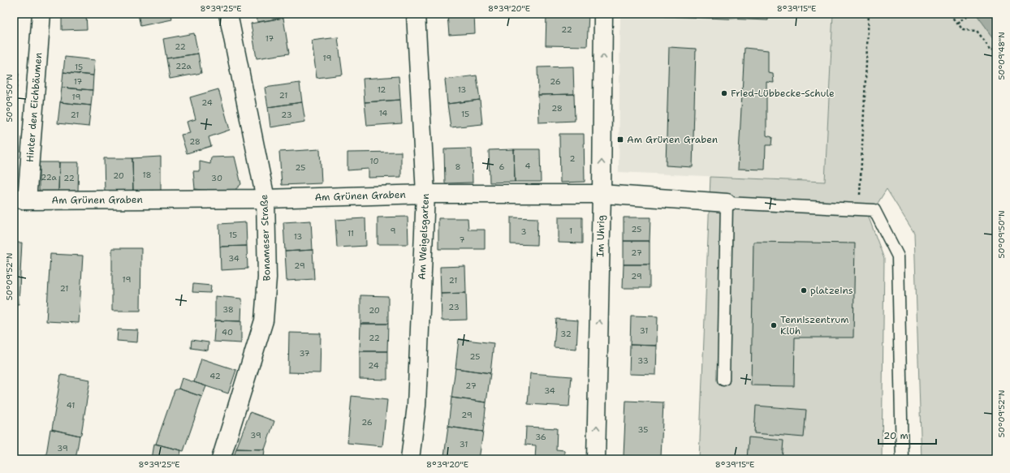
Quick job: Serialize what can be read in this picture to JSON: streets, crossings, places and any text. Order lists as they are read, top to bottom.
{
  "streets": {
    "street": [
      "Hinter den Eichbäumen",
      "Am Grünen Graben",
      "Am Weigelsgarten",
      "Im Uhrig",
      "Bonameser Straße"
    ]
  },
  "crossings": [
    ["Hinter den Eichbäumen", "Am Grünen Graben"],
    ["Am Grünen Graben", "Am Weigelsgarten"],
    ["Am Grünen Graben", "Im Uhrig"],
    ["Am Grünen Graben", "Bonameser Straße"]
  ],
  "one_way": ["Im Uhrig"],
  "places": {
    "other": ["Fried-Lübbecke-Schule", "platzeins", "Tenniszentrum Klüh"],
    "transit": ["Am Grünen Graben"]
  },
  "house_numbers": [
    "22",
    "17",
    "22",
    "19",
    "22a",
    "15",
    "17",
    "26",
    "12",
    "13",
    "21",
    "19",
    "24",
    "28",
    "14",
    "15",
    "21",
    "23",
    "28",
    "2",
    "10",
    "4",
    "8",
    "6",
    "25",
    "18",
    "20",
    "22a",
    "22",
    "30",
    "25",
    "9",
    "1",
    "3",
    "11",
    "15",
    "13",
    "7",
    "27",
    "34",
    "29",
    "29",
    "19",
    "21",
    "21",
    "23",
    "38",
    "20",
    "31",
    "40",
    "32",
    "22",
    "37",
    "25",
    "33",
    "24",
    "42",
    "27",
    "34",
    "41",
    "29",
    "26",
    "35",
    "39",
    "36",
    "31",
    "39"
  ],
  "scale_bar": "20 m",
  "coordinates": [
    "8°39'25\"E",
    "8°39'20\"E",
    "8°39'15\"E",
    "50°09'48\"N",
    "50°09'50\"N",
    "50°09'52\"N"
  ]
}
